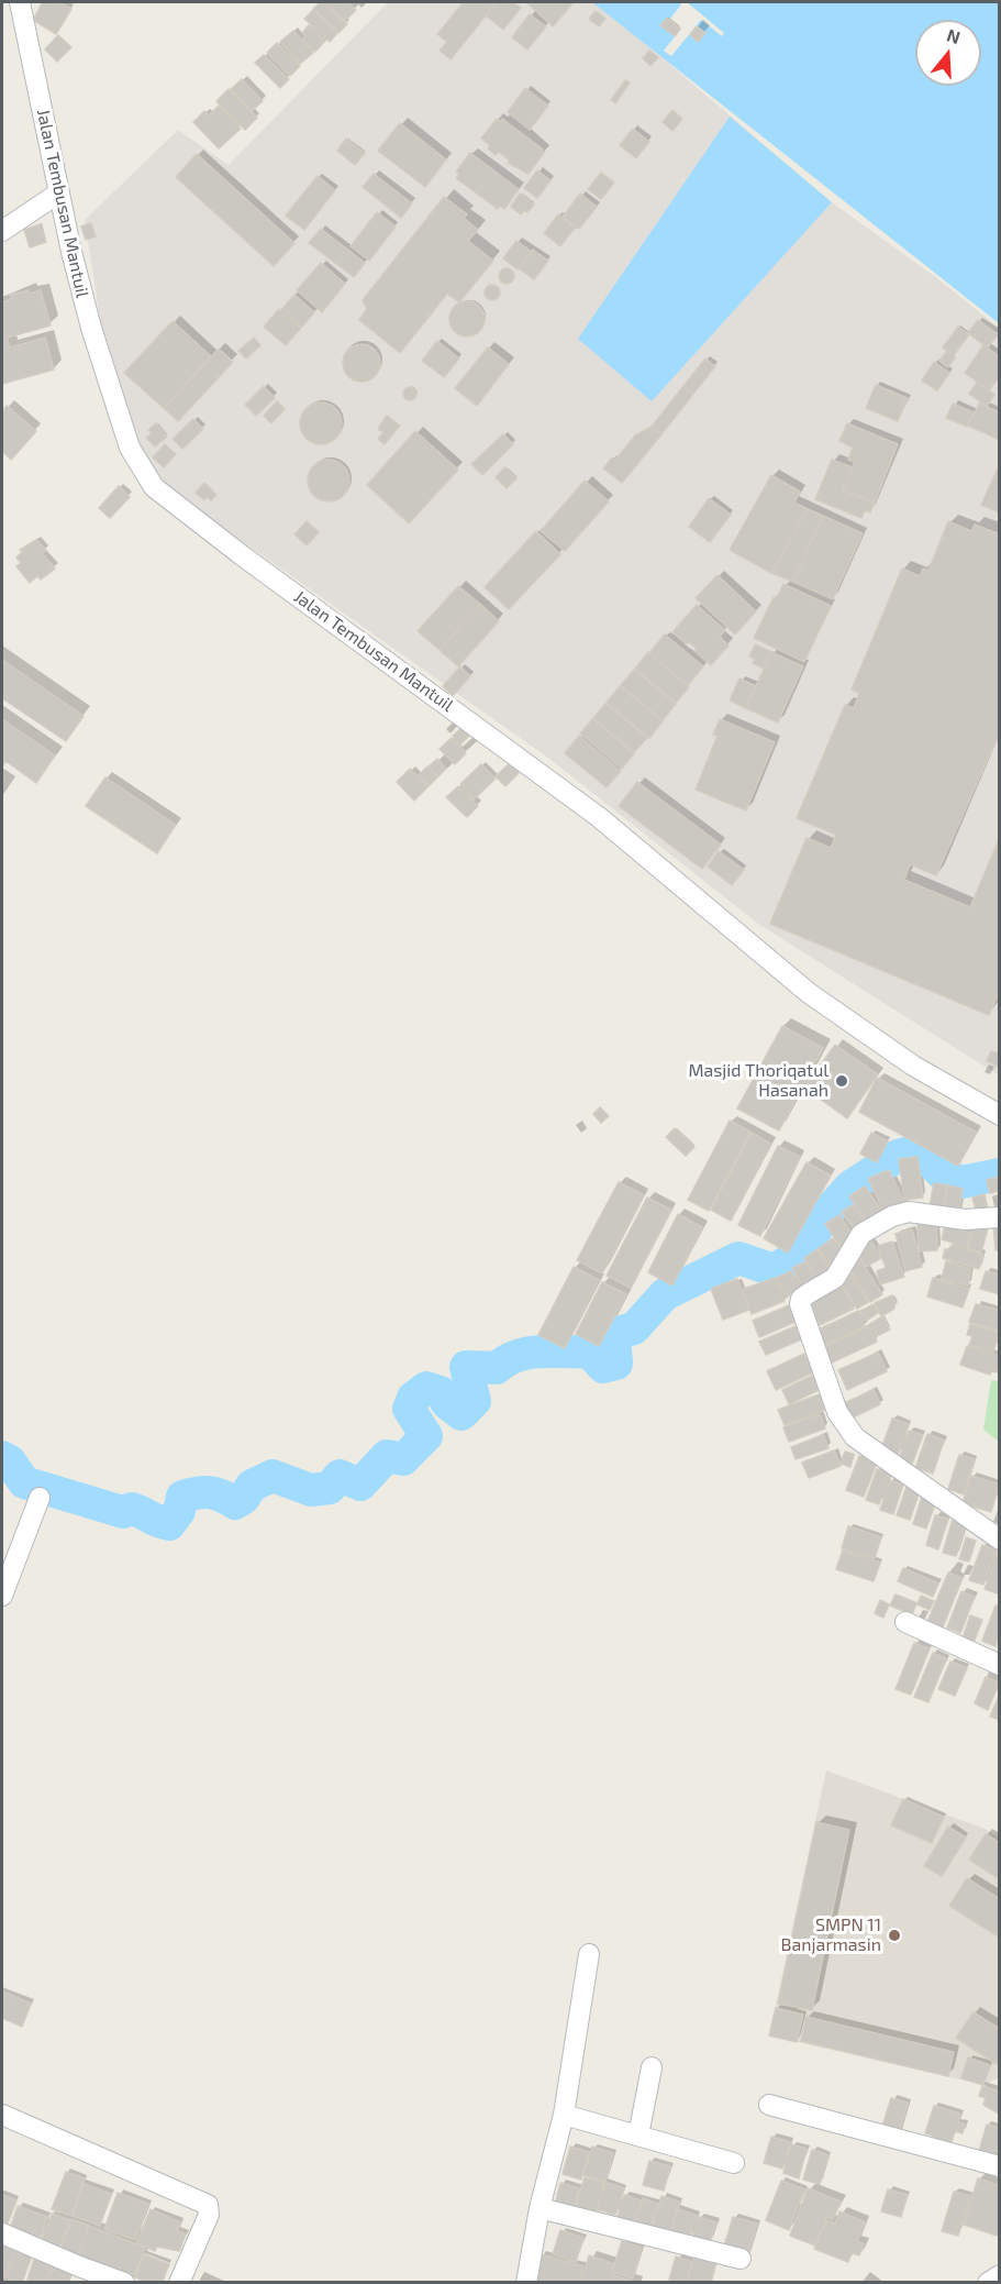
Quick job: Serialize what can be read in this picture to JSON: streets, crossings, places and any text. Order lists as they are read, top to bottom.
{
  "streets": {
    "street": ["Jalan Tembusan Mantuil"]
  },
  "places": ["Masjid Thoriqatul Hasanah", "SMPN 11 Banjarmasin"],
  "north": "top"
}
